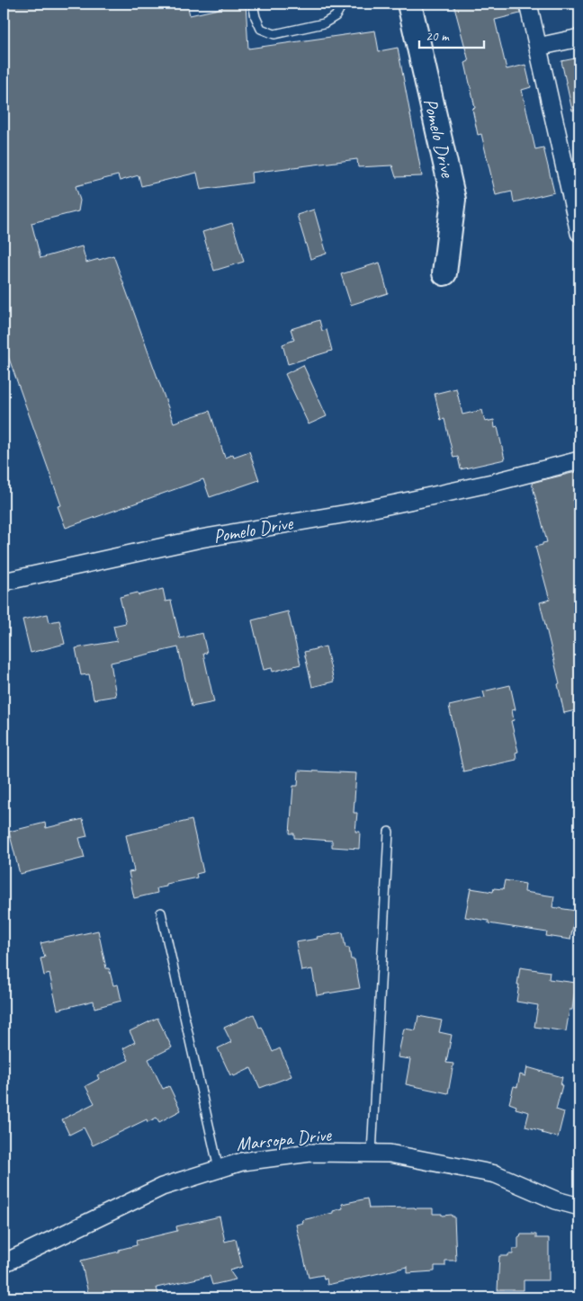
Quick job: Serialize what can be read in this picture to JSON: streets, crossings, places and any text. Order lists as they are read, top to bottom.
{
  "streets": {
    "street": ["Pomelo Drive", "Marsopa Drive"]
  },
  "scale_bar": "20 m"
}
